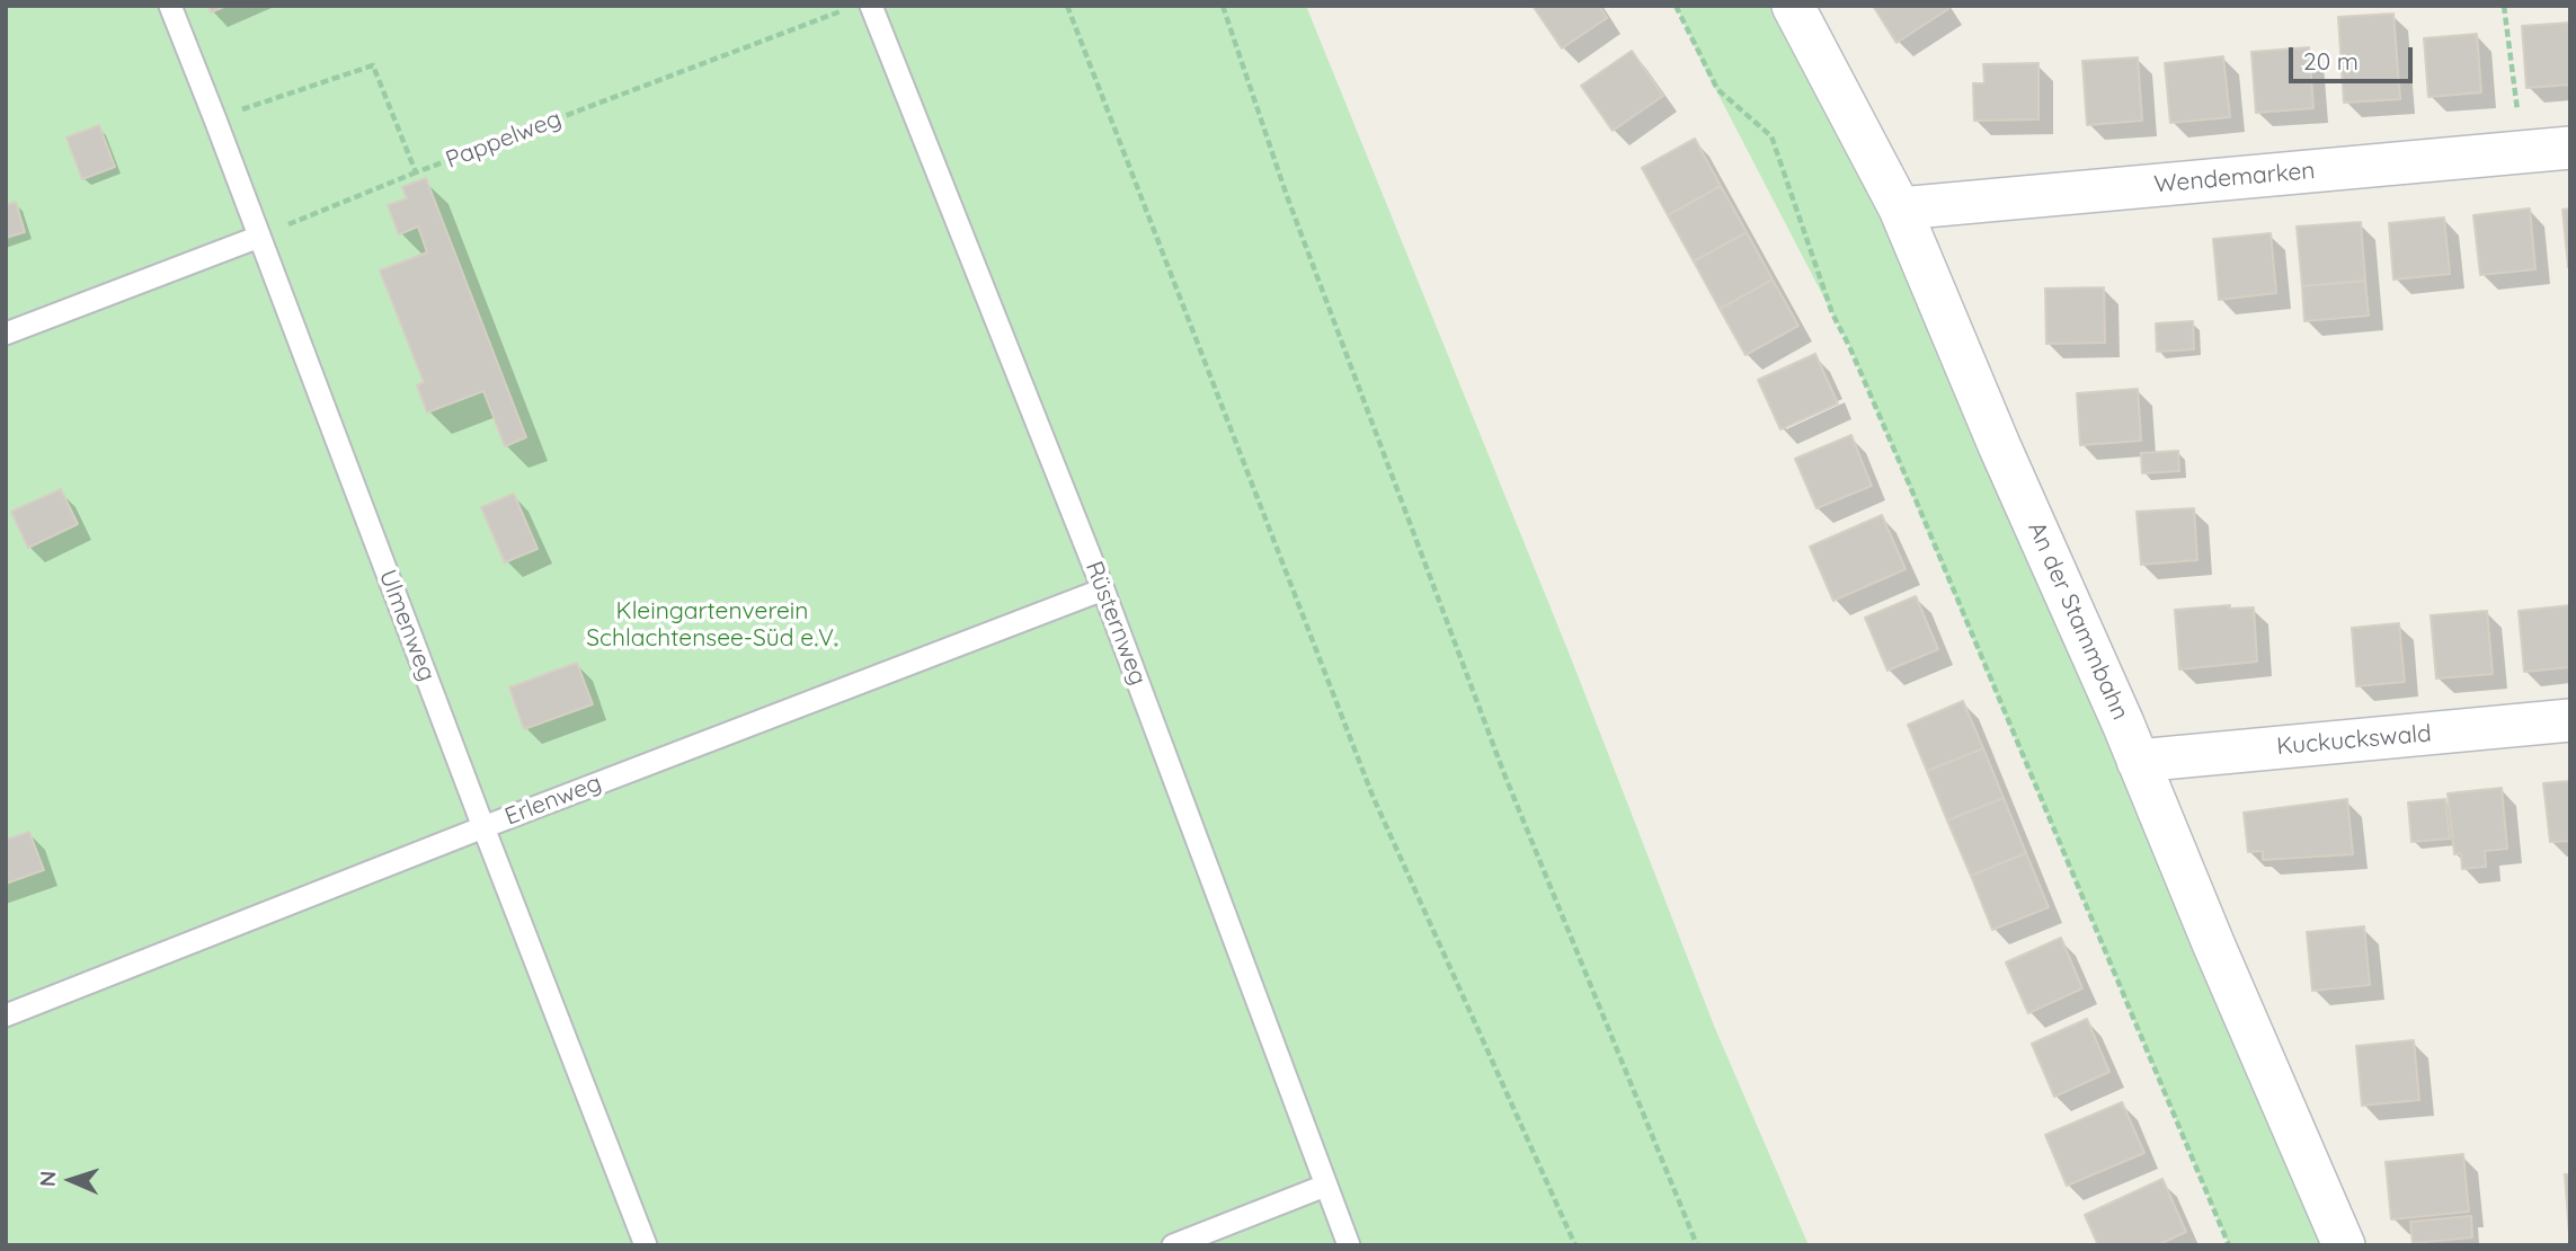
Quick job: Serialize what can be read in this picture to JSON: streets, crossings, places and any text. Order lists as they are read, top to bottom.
{
  "streets": {
    "street": ["Wendemarken", "An der Stammbahn", "Kuckuckswald"],
    "lane": ["Rüsternweg", "Ulmenweg", "Erlenweg"],
    "path": ["Pappelweg"]
  },
  "crossings": [
    ["Pappelweg", "Ulmenweg"],
    ["Wendemarken", "An der Stammbahn"],
    ["An der Stammbahn", "Kuckuckswald"],
    ["Rüsternweg", "Erlenweg"],
    ["Ulmenweg", "Erlenweg"]
  ],
  "parks": ["Kleingartenverein Schlachtensee-Süd e.V."],
  "scale_bar": "20 m",
  "north": "left"
}
